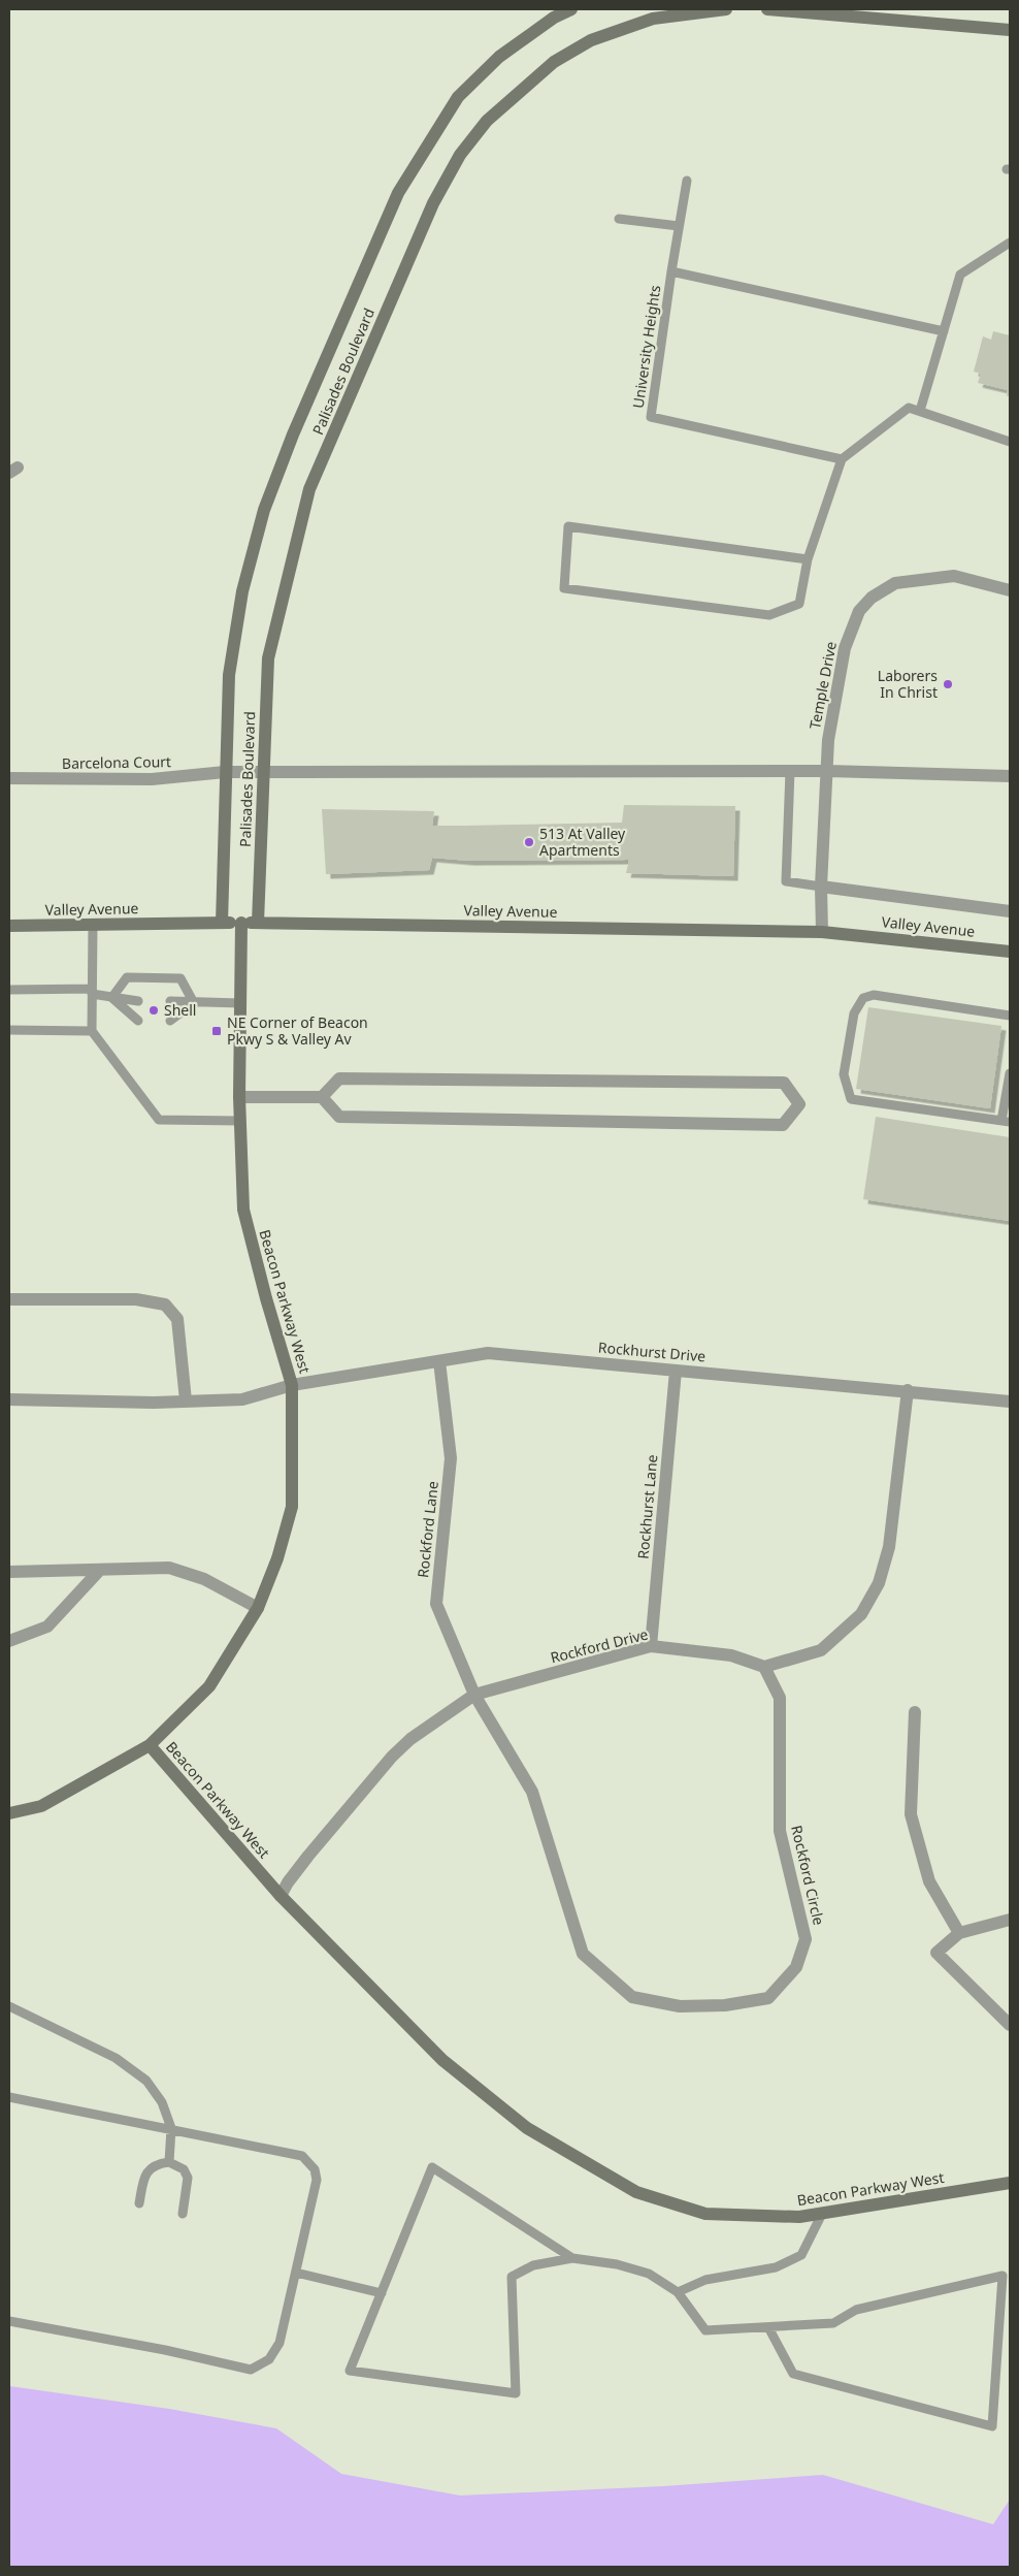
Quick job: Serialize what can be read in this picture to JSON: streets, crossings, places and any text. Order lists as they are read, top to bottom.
{
  "streets": {
    "main road": ["Palisades Boulevard", "Valley Avenue", "Beacon Parkway West"],
    "street": [
      "Temple Drive",
      "Barcelona Court",
      "Rockhurst Drive",
      "Rockhurst Lane",
      "Rockford Lane",
      "Rockford Drive",
      "Rockford Circle"
    ],
    "lane": ["University Heights"]
  },
  "crossings": [
    ["Palisades Boulevard", "Barcelona Court"],
    ["Palisades Boulevard", "Valley Avenue"],
    ["Temple Drive", "Barcelona Court"],
    ["Temple Drive", "Valley Avenue"],
    ["Valley Avenue", "Beacon Parkway West"],
    ["Beacon Parkway West", "Rockhurst Drive"],
    ["Beacon Parkway West", "Rockford Drive"],
    ["Rockhurst Drive", "Rockhurst Lane"],
    ["Rockhurst Drive", "Rockford Lane"],
    ["Rockhurst Lane", "Rockford Drive"],
    ["Rockford Lane", "Rockford Drive"],
    ["Rockford Lane", "Rockford Circle"],
    ["Rockford Drive", "Rockford Circle"]
  ],
  "places": {
    "other": ["Laborers In Christ", "513 At Valley Apartments", "Shell"],
    "transit": ["NE Corner of Beacon Pkwy S & Valley Av"]
  }
}
